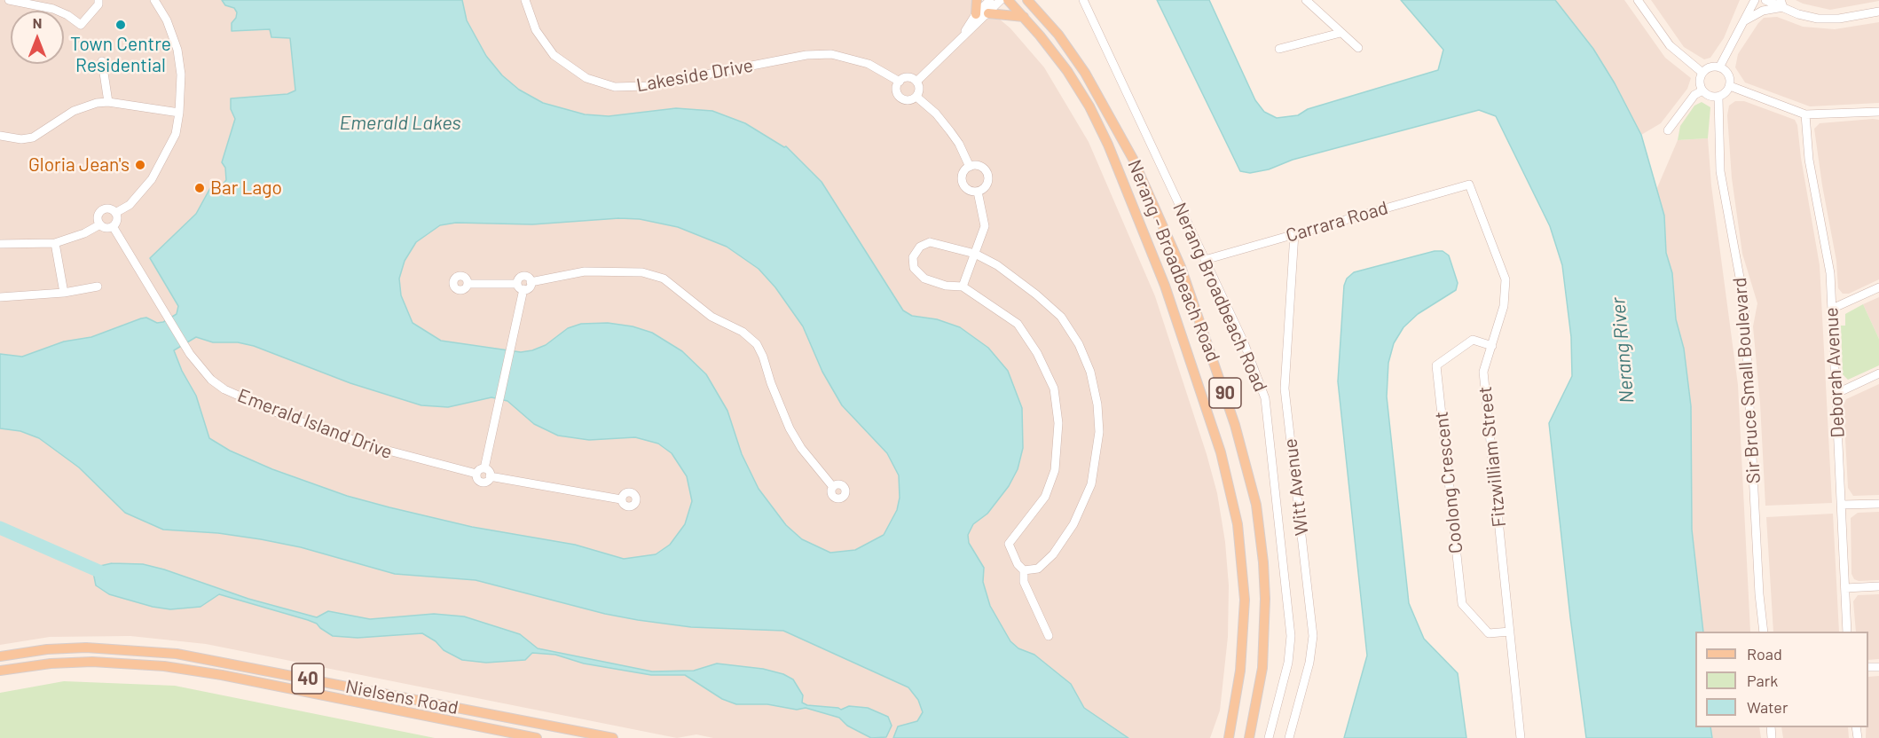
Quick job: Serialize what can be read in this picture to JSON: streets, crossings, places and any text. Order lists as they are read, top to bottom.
{
  "streets": {
    "main road": [
      "Nerang - Broadbeach Road",
      "90",
      "40",
      "Nielsens Road"
    ],
    "street": [
      "Lakeside Drive",
      "Carrara Road",
      "Nerang Broadbeach Road",
      "Deborah Avenue",
      "Sir Bruce Small Boulevard",
      "Emerald Island Drive",
      "Fitzwilliam Street",
      "Coolong Crescent",
      "Witt Avenue"
    ]
  },
  "crossings": [
    ["Carrara Road", "Nerang Broadbeach Road"],
    ["Carrara Road", "Fitzwilliam Street"],
    ["Carrara Road", "Witt Avenue"],
    ["Fitzwilliam Street", "Coolong Crescent"]
  ],
  "water": ["Emerald Lakes", "Nerang River"],
  "places": ["Town Centre Residential", "Gloria Jean's", "Bar Lago"],
  "legend": ["Road", "Park", "Water"],
  "north": "top"
}
